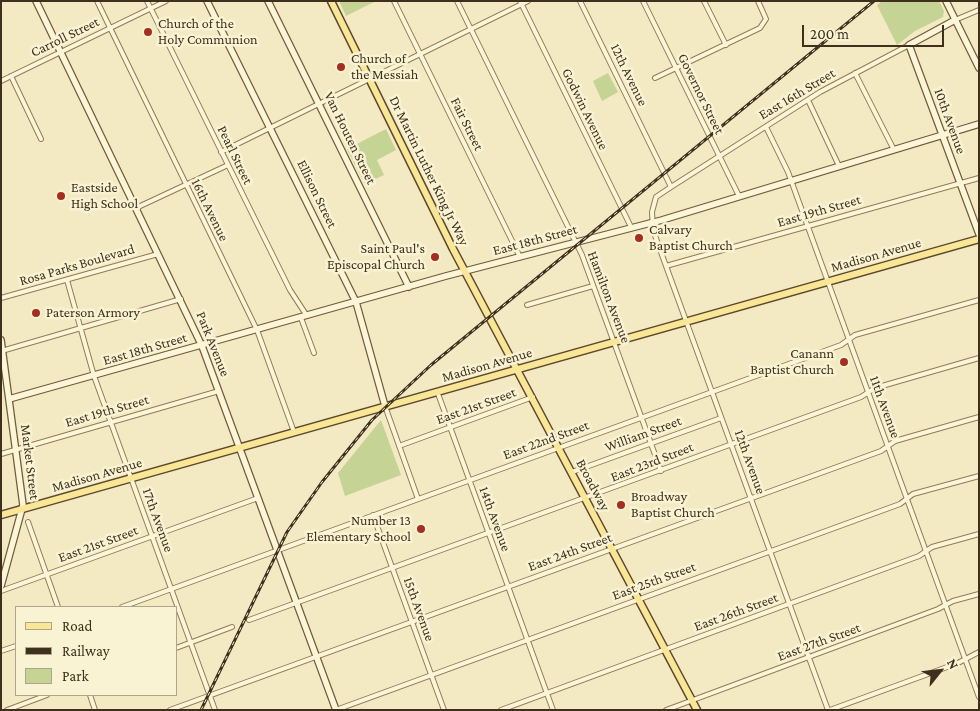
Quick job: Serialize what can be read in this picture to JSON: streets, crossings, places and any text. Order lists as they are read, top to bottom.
{
  "streets": {
    "main road": ["Dr Martin Luther King Jr Way", "Madison Avenue", "Broadway"],
    "street": [
      "Carroll Street",
      "12th Avenue",
      "Governor Street",
      "East 16th Street",
      "Godwin Avenue",
      "10th Avenue",
      "Fair Street",
      "Van Houten Street",
      "Pearl Street",
      "Ellison Street",
      "16th Avenue",
      "East 19th Street",
      "East 18th Street",
      "Rosa Parks Boulevard",
      "Hamilton Avenue",
      "Park Avenue",
      "East 21st Street",
      "11th Avenue",
      "William Street",
      "East 22nd Street",
      "Market Street",
      "East 23rd Street",
      "14th Avenue",
      "17th Avenue",
      "East 24th Street",
      "East 25th Street",
      "15th Avenue",
      "East 26th Street",
      "East 27th Street"
    ]
  },
  "crossings": [
    ["Carroll Street", "Pearl Street"],
    ["Carroll Street", "16th Avenue"],
    ["Carroll Street", "Park Avenue"],
    ["12th Avenue", "East 16th Street"],
    ["12th Avenue", "East 19th Street"],
    ["12th Avenue", "East 18th Street"],
    ["12th Avenue", "Madison Avenue"],
    ["12th Avenue", "William Street"],
    ["12th Avenue", "East 22nd Street"],
    ["12th Avenue", "East 23rd Street"],
    ["12th Avenue", "East 24th Street"],
    ["12th Avenue", "East 25th Street"],
    ["12th Avenue", "East 26th Street"],
    ["12th Avenue", "East 27th Street"],
    ["Governor Street", "East 16th Street"],
    ["Governor Street", "East 18th Street"],
    ["East 16th Street", "10th Avenue"],
    ["East 16th Street", "East 18th Street"],
    ["East 16th Street", "11th Avenue"],
    ["Godwin Avenue", "East 18th Street"],
    ["10th Avenue", "East 19th Street"],
    ["10th Avenue", "East 18th Street"],
    ["Fair Street", "East 18th Street"],
    ["Van Houten Street", "East 18th Street"],
    ["Pearl Street", "East 18th Street"],
    ["Dr Martin Luther King Jr Way", "East 18th Street"],
    ["Dr Martin Luther King Jr Way", "Broadway"],
    ["Ellison Street", "East 18th Street"],
    ["Ellison Street", "Madison Avenue"],
    ["16th Avenue", "East 18th Street"],
    ["16th Avenue", "Madison Avenue"],
    ["East 19th Street", "Park Avenue"],
    ["East 19th Street", "11th Avenue"],
    ["East 19th Street", "Market Street"],
    ["East 19th Street", "17th Avenue"],
    ["East 18th Street", "Hamilton Avenue"],
    ["East 18th Street", "Park Avenue"],
    ["East 18th Street", "11th Avenue"],
    ["East 18th Street", "Market Street"],
    ["East 18th Street", "Broadway"],
    ["East 18th Street", "17th Avenue"],
    ["Madison Avenue", "Hamilton Avenue"],
    ["Madison Avenue", "Park Avenue"],
    ["Madison Avenue", "11th Avenue"],
    ["Madison Avenue", "Market Street"],
    ["Madison Avenue", "Broadway"],
    ["Madison Avenue", "14th Avenue"],
    ["Madison Avenue", "17th Avenue"],
    ["Rosa Parks Boulevard", "Park Avenue"],
    ["Rosa Parks Boulevard", "17th Avenue"],
    ["Hamilton Avenue", "William Street"],
    ["Hamilton Avenue", "East 22nd Street"],
    ["Hamilton Avenue", "East 23rd Street"],
    ["Park Avenue", "East 21st Street"],
    ["Park Avenue", "East 22nd Street"],
    ["Park Avenue", "East 23rd Street"],
    ["Park Avenue", "East 24th Street"],
    ["Park Avenue", "East 25th Street"],
    ["East 21st Street", "Broadway"],
    ["East 21st Street", "14th Avenue"],
    ["East 21st Street", "17th Avenue"],
    ["11th Avenue", "East 22nd Street"],
    ["11th Avenue", "East 23rd Street"],
    ["11th Avenue", "East 24th Street"],
    ["11th Avenue", "East 25th Street"],
    ["11th Avenue", "East 26th Street"],
    ["11th Avenue", "East 27th Street"],
    ["William Street", "Broadway"],
    ["East 22nd Street", "Broadway"],
    ["East 22nd Street", "14th Avenue"],
    ["East 22nd Street", "17th Avenue"],
    ["East 22nd Street", "15th Avenue"],
    ["East 23rd Street", "Broadway"],
    ["East 23rd Street", "14th Avenue"],
    ["East 23rd Street", "15th Avenue"],
    ["Broadway", "East 24th Street"],
    ["Broadway", "East 25th Street"],
    ["Broadway", "East 26th Street"],
    ["Broadway", "East 27th Street"],
    ["14th Avenue", "East 24th Street"],
    ["14th Avenue", "East 25th Street"],
    ["14th Avenue", "East 26th Street"],
    ["17th Avenue", "East 24th Street"],
    ["East 24th Street", "15th Avenue"],
    ["East 25th Street", "15th Avenue"]
  ],
  "places": [
    "Church of the Holy Communion",
    "Church of the Messiah",
    "Eastside High School",
    "Calvary Baptist Church",
    "Saint Paul's Episcopal Church",
    "Paterson Armory",
    "Canann Baptist Church",
    "Broadway Baptist Church",
    "Number 13 Elementary School"
  ],
  "legend": ["Road", "Railway", "Park"],
  "scale_bar": "200 m",
  "north": "top right"
}
